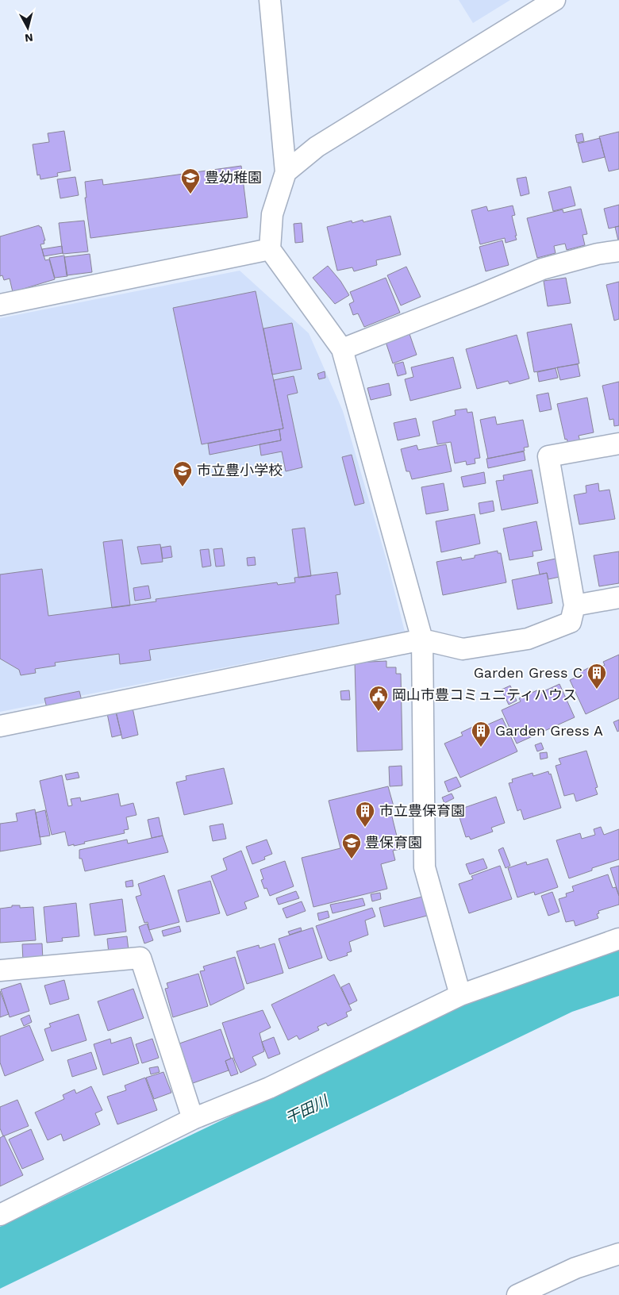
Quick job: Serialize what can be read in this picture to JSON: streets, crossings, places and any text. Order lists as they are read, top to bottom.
{
  "water": ["干田川"],
  "places": {
    "school or university": ["豊幼稚園", "市立豊小学校", "豊保育園"],
    "building": ["Garden Gress C", "Garden Gress A", "市立豊保育園"],
    "public building": ["岡山市豊コミュニティハウス"]
  },
  "north": "bottom"
}
